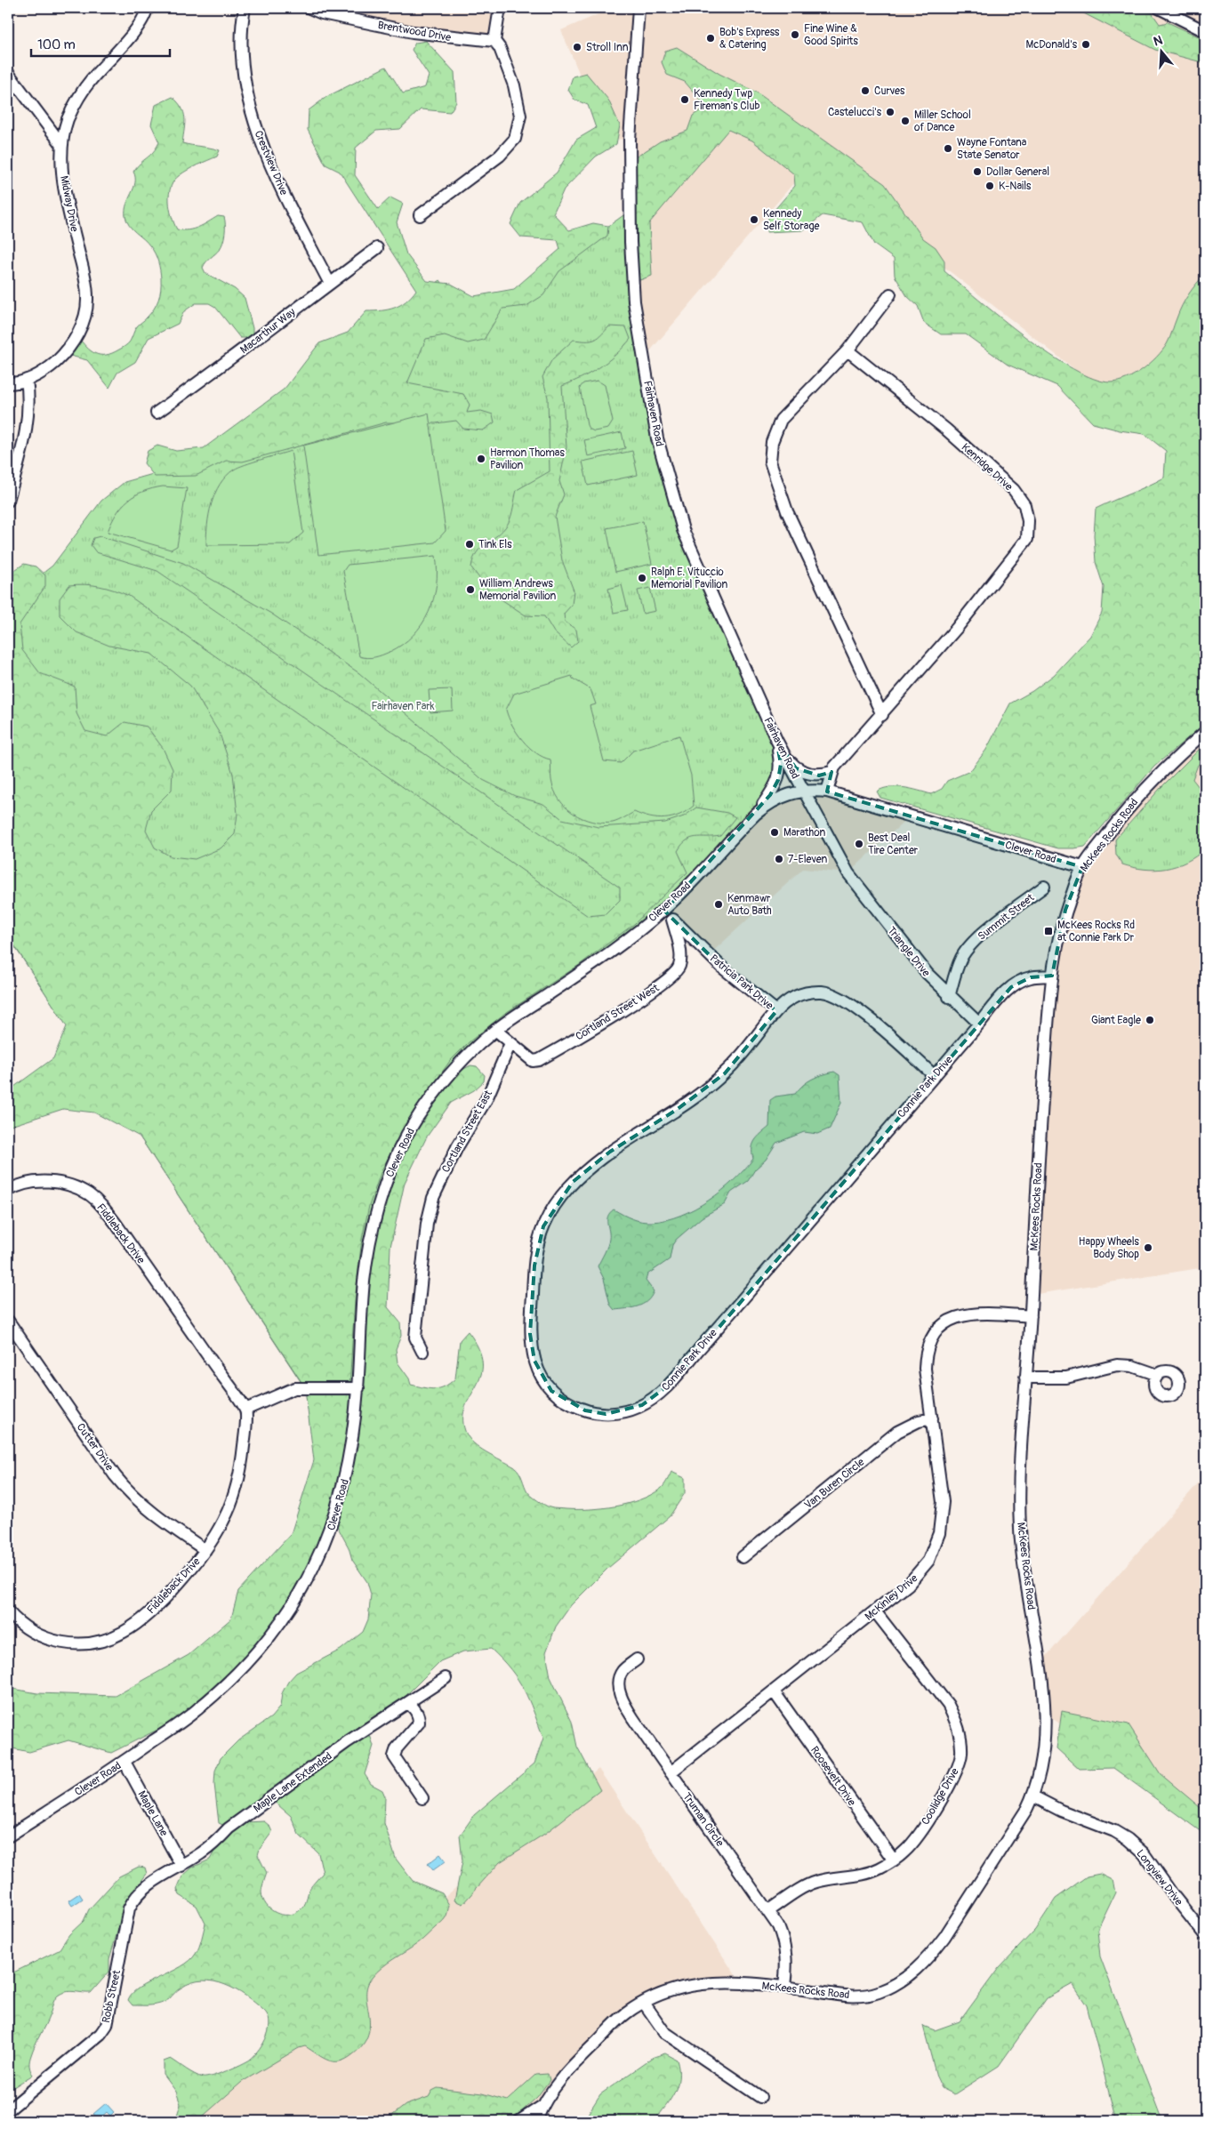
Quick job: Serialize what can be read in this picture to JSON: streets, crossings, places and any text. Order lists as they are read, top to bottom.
{
  "streets": {
    "street": [
      "Brentwood Drive",
      "Crestview Drive",
      "Midway Drive",
      "Macarthur Way",
      "Fairhaven Road",
      "Kenridge Drive",
      "McKees Rocks Road",
      "Clever Road",
      "Summit Street",
      "Triangle Drive",
      "Patricia Park Drive",
      "Cortland Street West",
      "Connie Park Drive",
      "Cortland Street East",
      "Fiddleback Drive",
      "Cutter Drive",
      "Van Buren Circle",
      "McKinley Drive",
      "Roosevelt Drive",
      "Maple Lane Extended",
      "Coolidge Drive",
      "Maple Lane",
      "Truman Circle",
      "Longview Drive",
      "Robb Street"
    ]
  },
  "crossings": [
    ["Crestview Drive", "Macarthur Way"],
    ["Fairhaven Road", "Clever Road"],
    ["Fairhaven Road", "Triangle Drive"],
    ["Kenridge Drive", "Clever Road"],
    ["McKees Rocks Road", "Clever Road"],
    ["McKees Rocks Road", "McKinley Drive"],
    ["McKees Rocks Road", "Truman Circle"],
    ["McKees Rocks Road", "Longview Drive"],
    ["Clever Road", "Triangle Drive"],
    ["Clever Road", "Patricia Park Drive"],
    ["Clever Road", "Cortland Street West"],
    ["Clever Road", "Maple Lane"],
    ["Summit Street", "Triangle Drive"],
    ["Triangle Drive", "Connie Park Drive"],
    ["Patricia Park Drive", "Cortland Street West"],
    ["Patricia Park Drive", "Connie Park Drive"],
    ["Cortland Street West", "Cortland Street East"],
    ["Fiddleback Drive", "Cutter Drive"],
    ["Van Buren Circle", "McKinley Drive"],
    ["McKinley Drive", "Roosevelt Drive"],
    ["McKinley Drive", "Coolidge Drive"],
    ["McKinley Drive", "Truman Circle"],
    ["Roosevelt Drive", "Coolidge Drive"],
    ["Maple Lane Extended", "Maple Lane"],
    ["Maple Lane Extended", "Robb Street"],
    ["Coolidge Drive", "Truman Circle"],
    ["Maple Lane", "Robb Street"]
  ],
  "parks": ["Fairhaven Park"],
  "places": {
    "other": [
      "Fine Wine & Good Spirits",
      "Bob's Express & Catering",
      "McDonald's",
      "Stroll Inn",
      "Curves",
      "Kennedy Twp Fireman's Club",
      "Castelucci's",
      "Miller School of Dance",
      "Wayne Fontana State Senator",
      "Dollar General",
      "K-Nails",
      "Kennedy Self Storage",
      "Harmon Thomas Pavilion",
      "Tink Els",
      "Ralph E. Vituccio Memorial Pavilion",
      "William Andrews Memorial Pavilion",
      "Marathon",
      "Best Deal Tire Center",
      "7-Eleven",
      "Kenmawr Auto Bath",
      "Giant Eagle",
      "Happy Wheels Body Shop"
    ],
    "transit": ["McKees Rocks Rd at Connie Park Dr"]
  },
  "scale_bar": "100 m",
  "north": "top"
}
